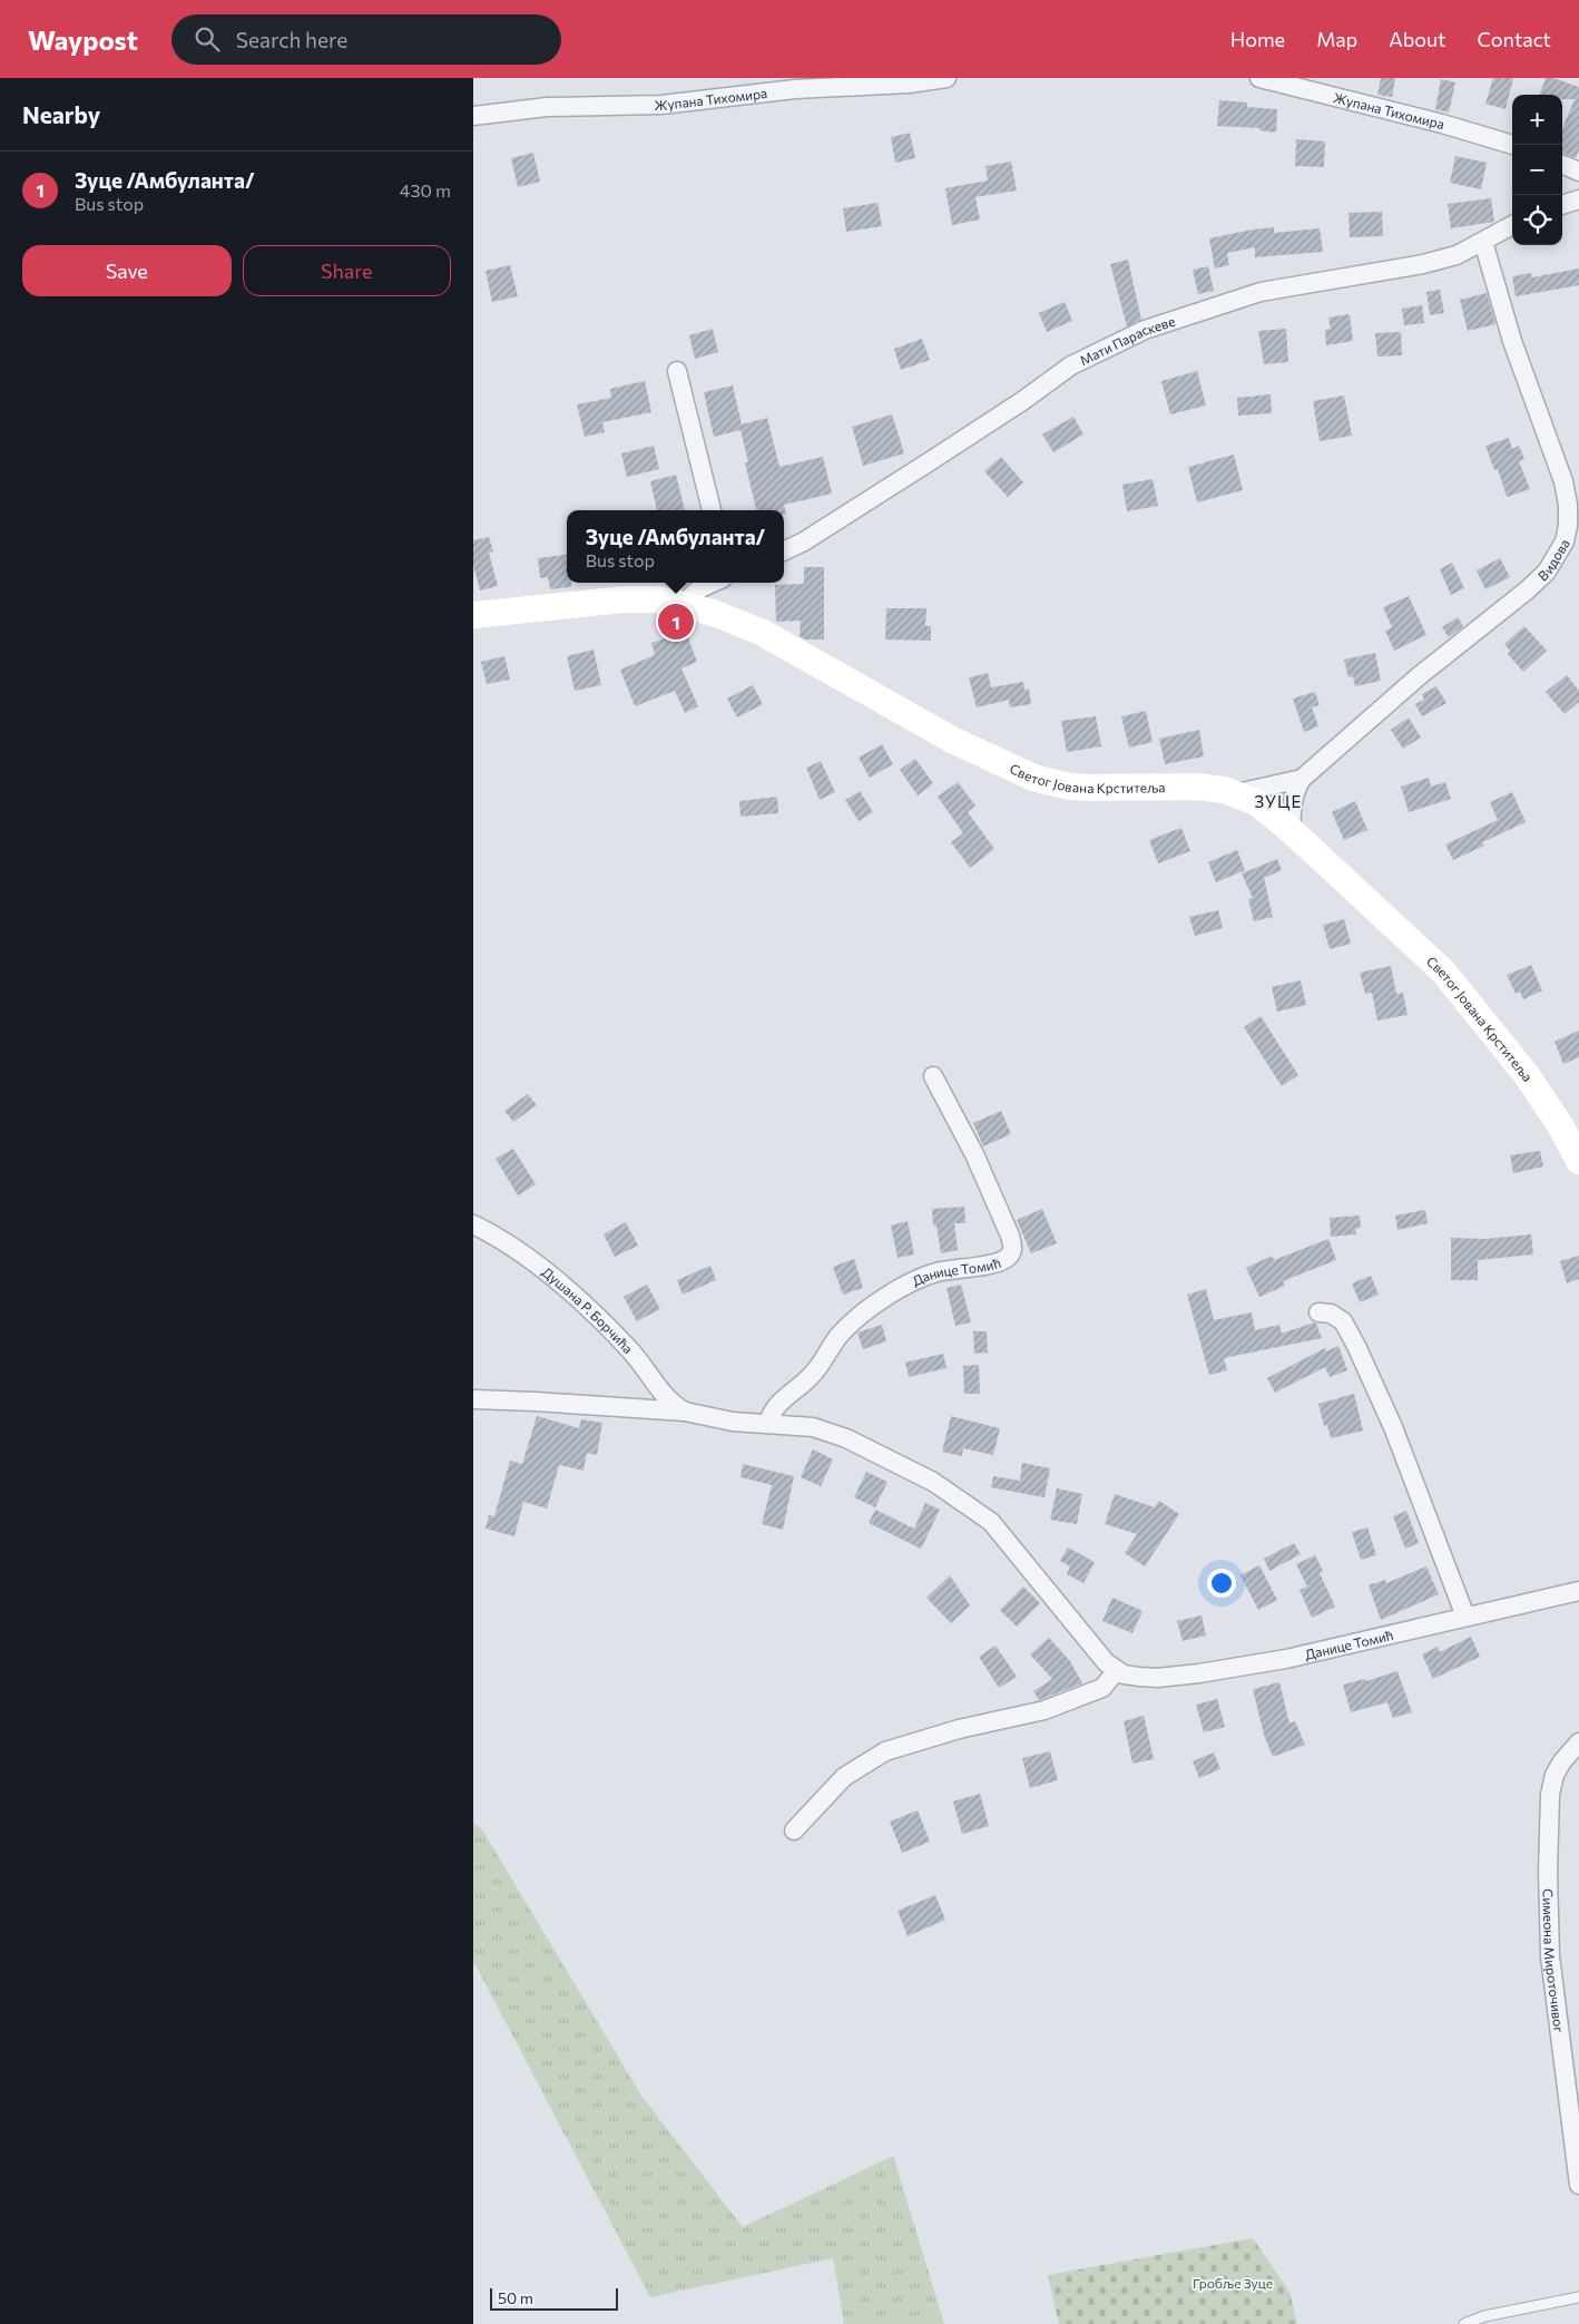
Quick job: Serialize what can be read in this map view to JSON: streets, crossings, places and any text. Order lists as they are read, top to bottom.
{
  "streets": {
    "street": [
      "Жупана Тихомира",
      "Мати Параскеве",
      "Видова",
      "Светог Јована Крститеља",
      "Данице Томић",
      "Душана Р. Борчића",
      "Симеона Мироточивог"
    ]
  },
  "crossings": [
    ["Мати Параскеве", "Видова"],
    ["Видова", "Светог Јована Крститеља"],
    ["Данице Томић", "Душана Р. Борчића"]
  ],
  "districts": ["ЗУЦЕ"],
  "parks": ["Гробље Зуце"],
  "scale_bar": "50 m",
  "page": {
    "header": "Waypost",
    "search": "Search here",
    "nav": [
      "Home",
      "Map",
      "About",
      "Contact"
    ],
    "heading": "Nearby",
    "map_buttons": ["+", "−"],
    "list": [
      {
        "mark": "1",
        "name": "Зуце /Амбуланта/",
        "note": "Bus stop",
        "value": "430 m"
      }
    ],
    "buttons": ["Save", "Share"],
    "popup": ["Зуце /Амбуланта/", "Bus stop"],
    "pins": "1",
    "scale": "50 m"
  }
}
